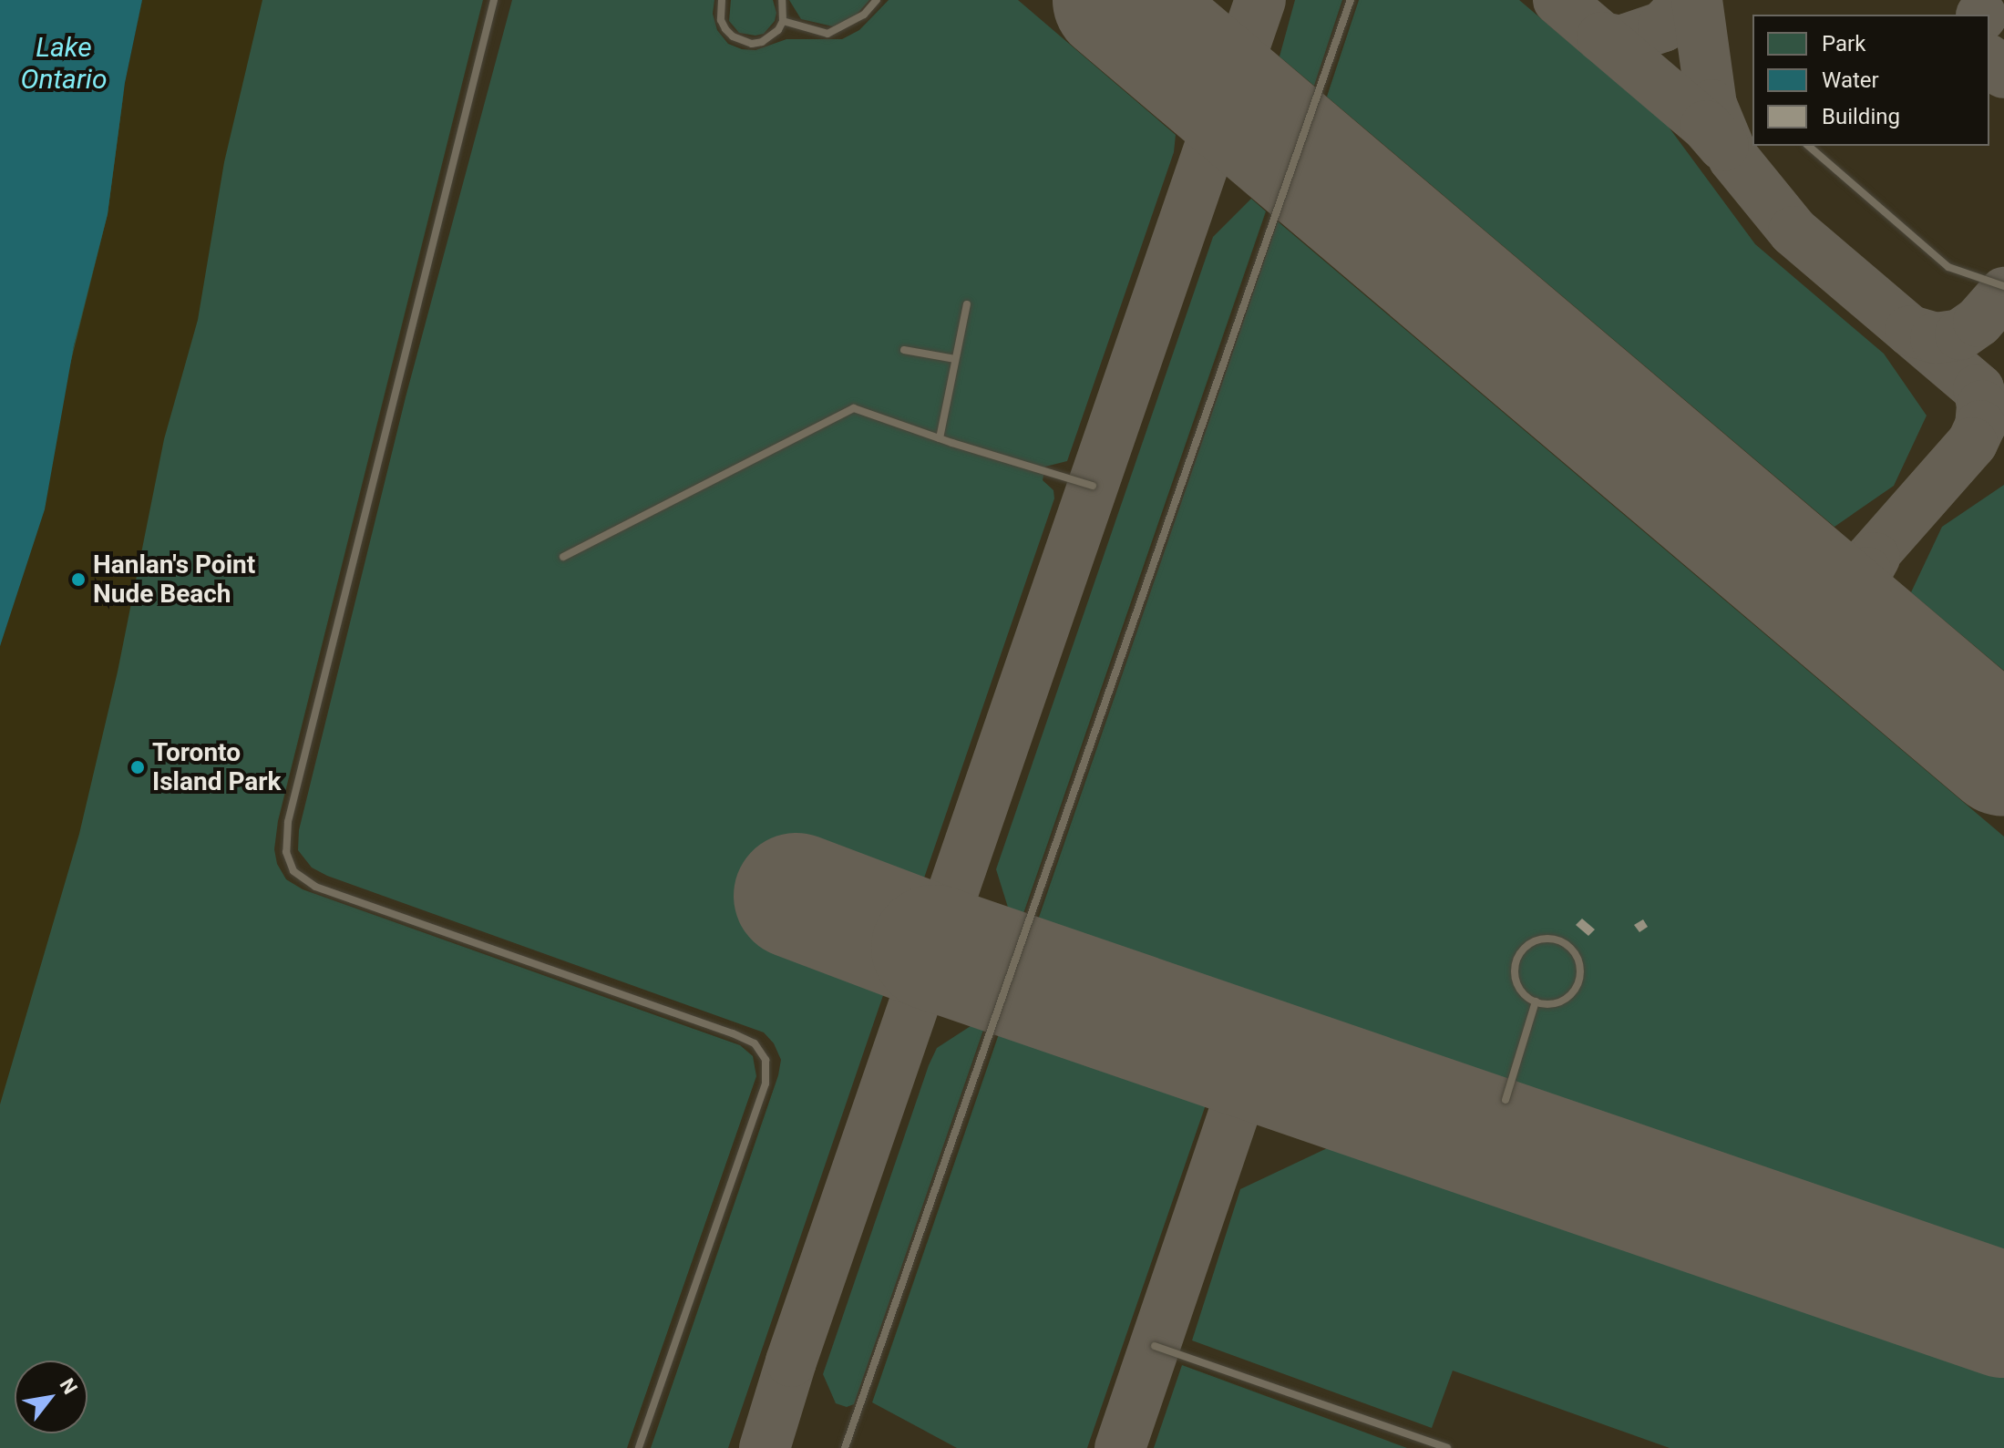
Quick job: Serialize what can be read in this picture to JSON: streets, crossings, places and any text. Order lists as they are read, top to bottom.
{
  "water": ["Lake Ontario"],
  "places": ["Hanlan's Point Nude Beach", "Toronto Island Park"],
  "legend": ["Park", "Water", "Building"],
  "north": "top right"
}
